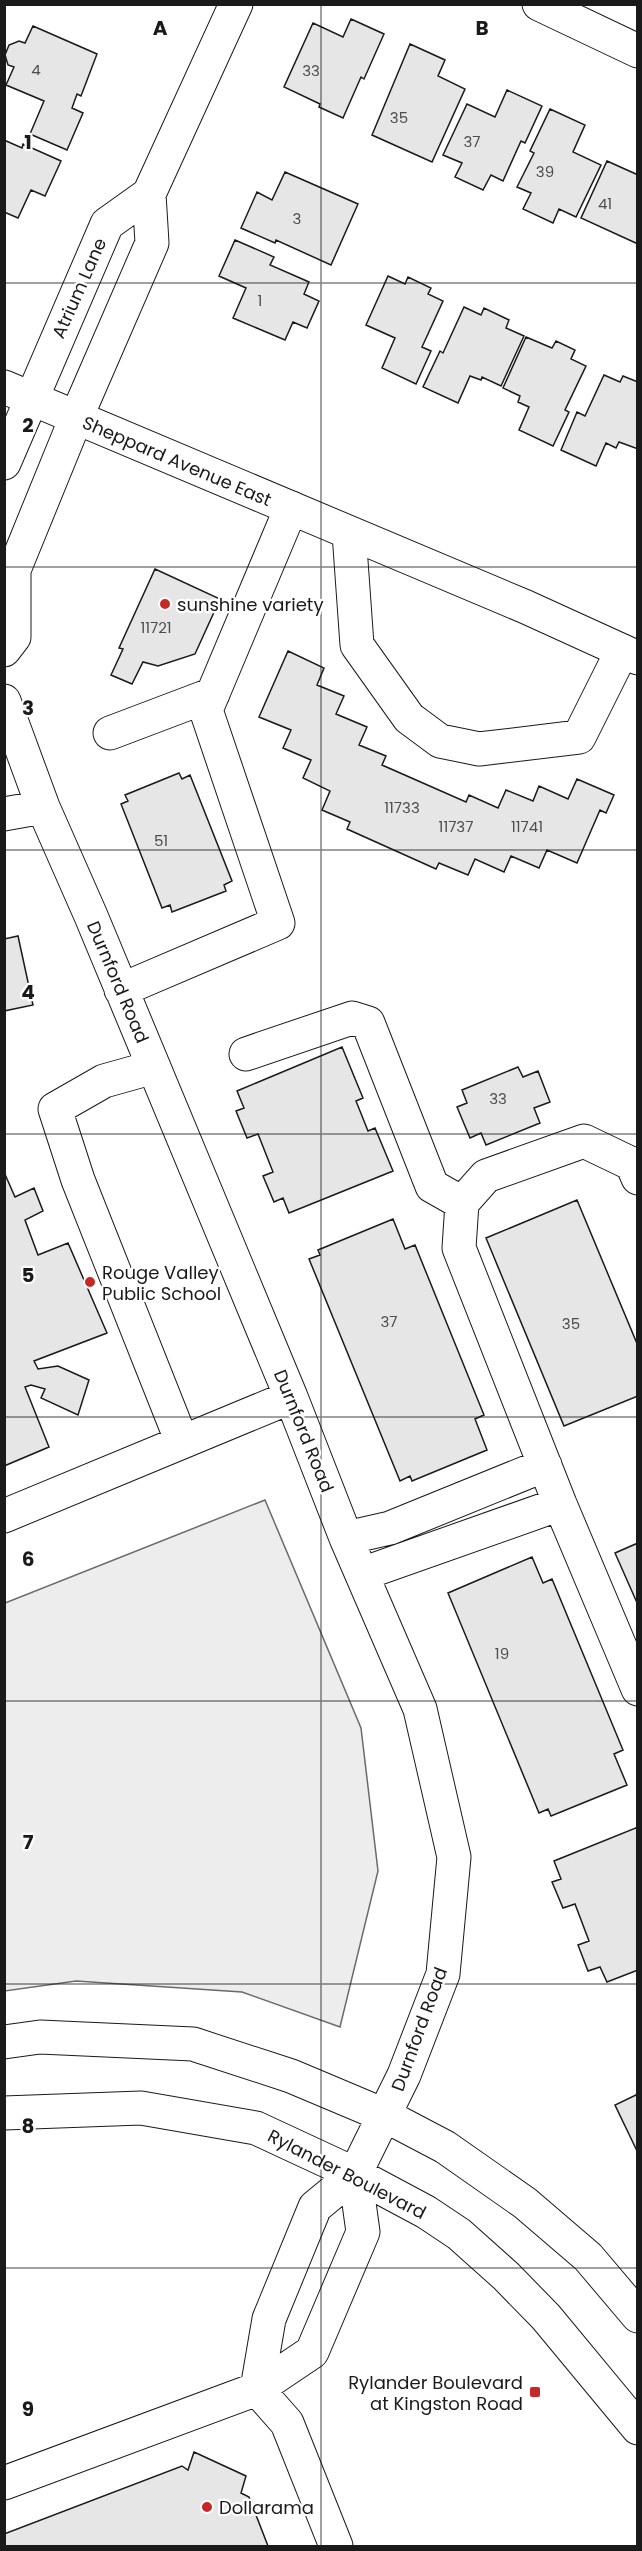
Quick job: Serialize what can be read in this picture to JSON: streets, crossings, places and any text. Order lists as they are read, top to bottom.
{
  "streets": {
    "street": [
      "Atrium Lane",
      "Sheppard Avenue East",
      "Durnford Road",
      "Rylander Boulevard"
    ]
  },
  "crossings": [
    ["Atrium Lane", "Sheppard Avenue East"],
    ["Durnford Road", "Rylander Boulevard"]
  ],
  "places": {
    "other": ["sunshine variety", "Rouge Valley Public School", "Dollarama"],
    "transit": ["Rylander Boulevard at Kingston Road"]
  },
  "house_numbers": [
    "4",
    "33",
    "35",
    "37",
    "39",
    "41",
    "3",
    "1",
    "11721",
    "11733",
    "11737",
    "11741",
    "51",
    "33",
    "37",
    "35",
    "19"
  ],
  "grid": {
    "columns": ["A", "B"],
    "rows": [
      "1",
      "2",
      "3",
      "4",
      "5",
      "6",
      "7",
      "8",
      "9"
    ]
  }
}
